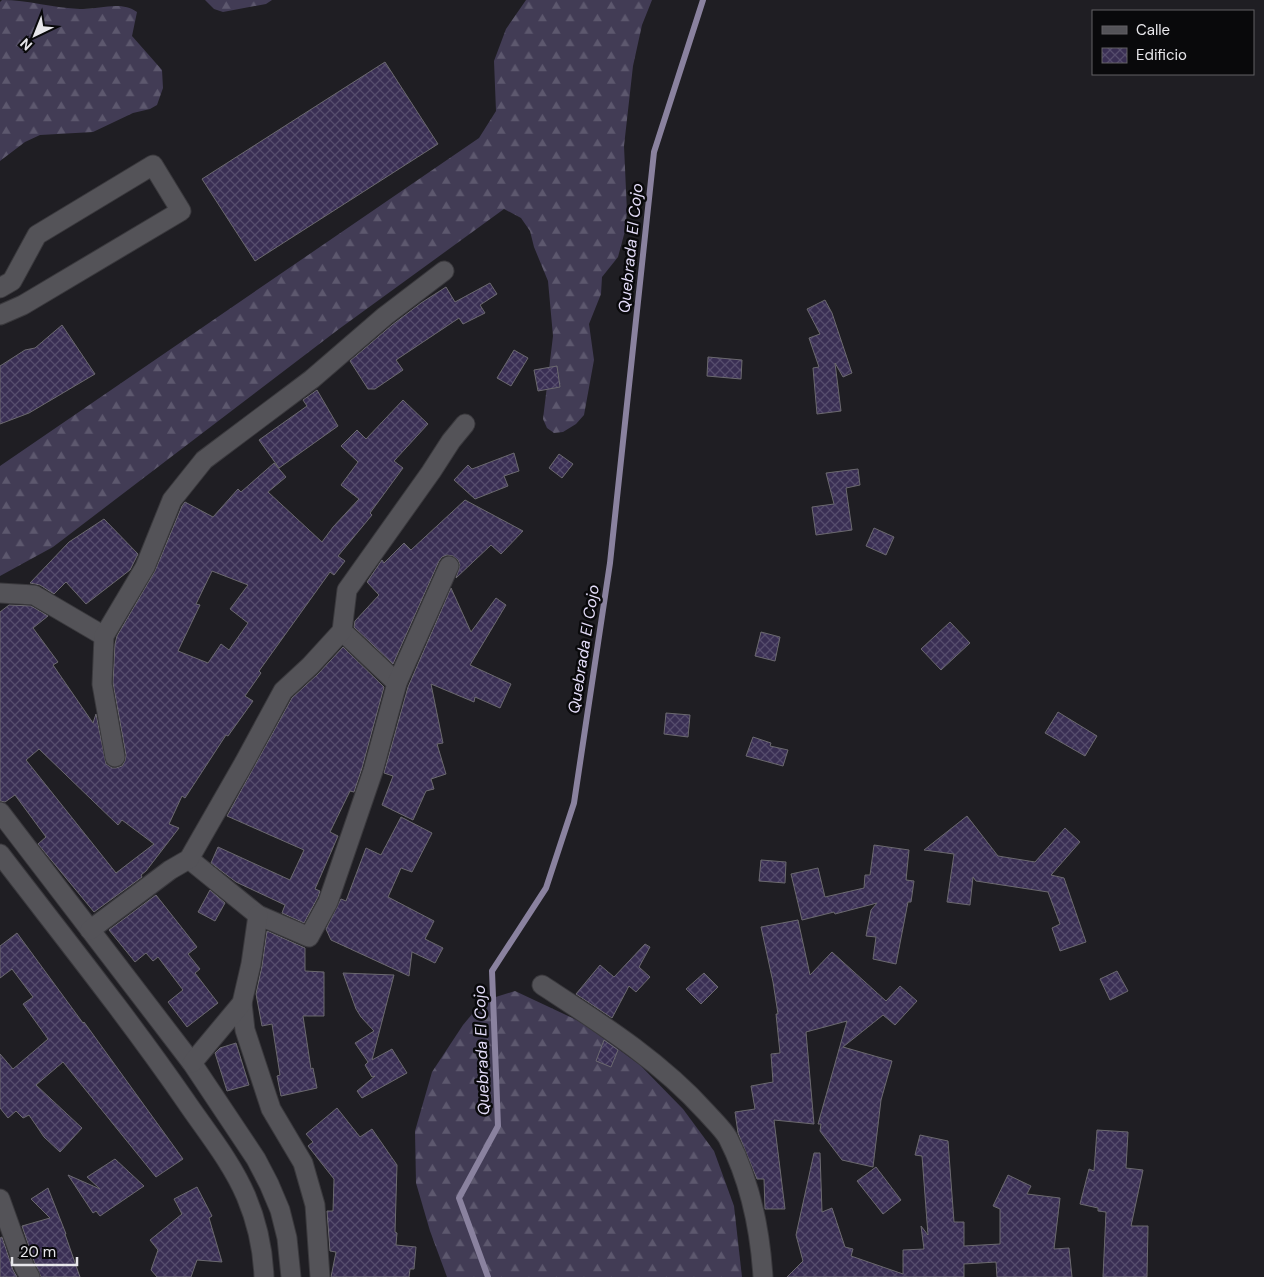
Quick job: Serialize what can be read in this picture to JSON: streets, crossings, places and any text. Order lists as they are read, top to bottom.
{
  "water": ["Quebrada El Cojo"],
  "legend": ["Calle", "Edificio"],
  "scale_bar": "20 m",
  "north": "bottom left"
}
